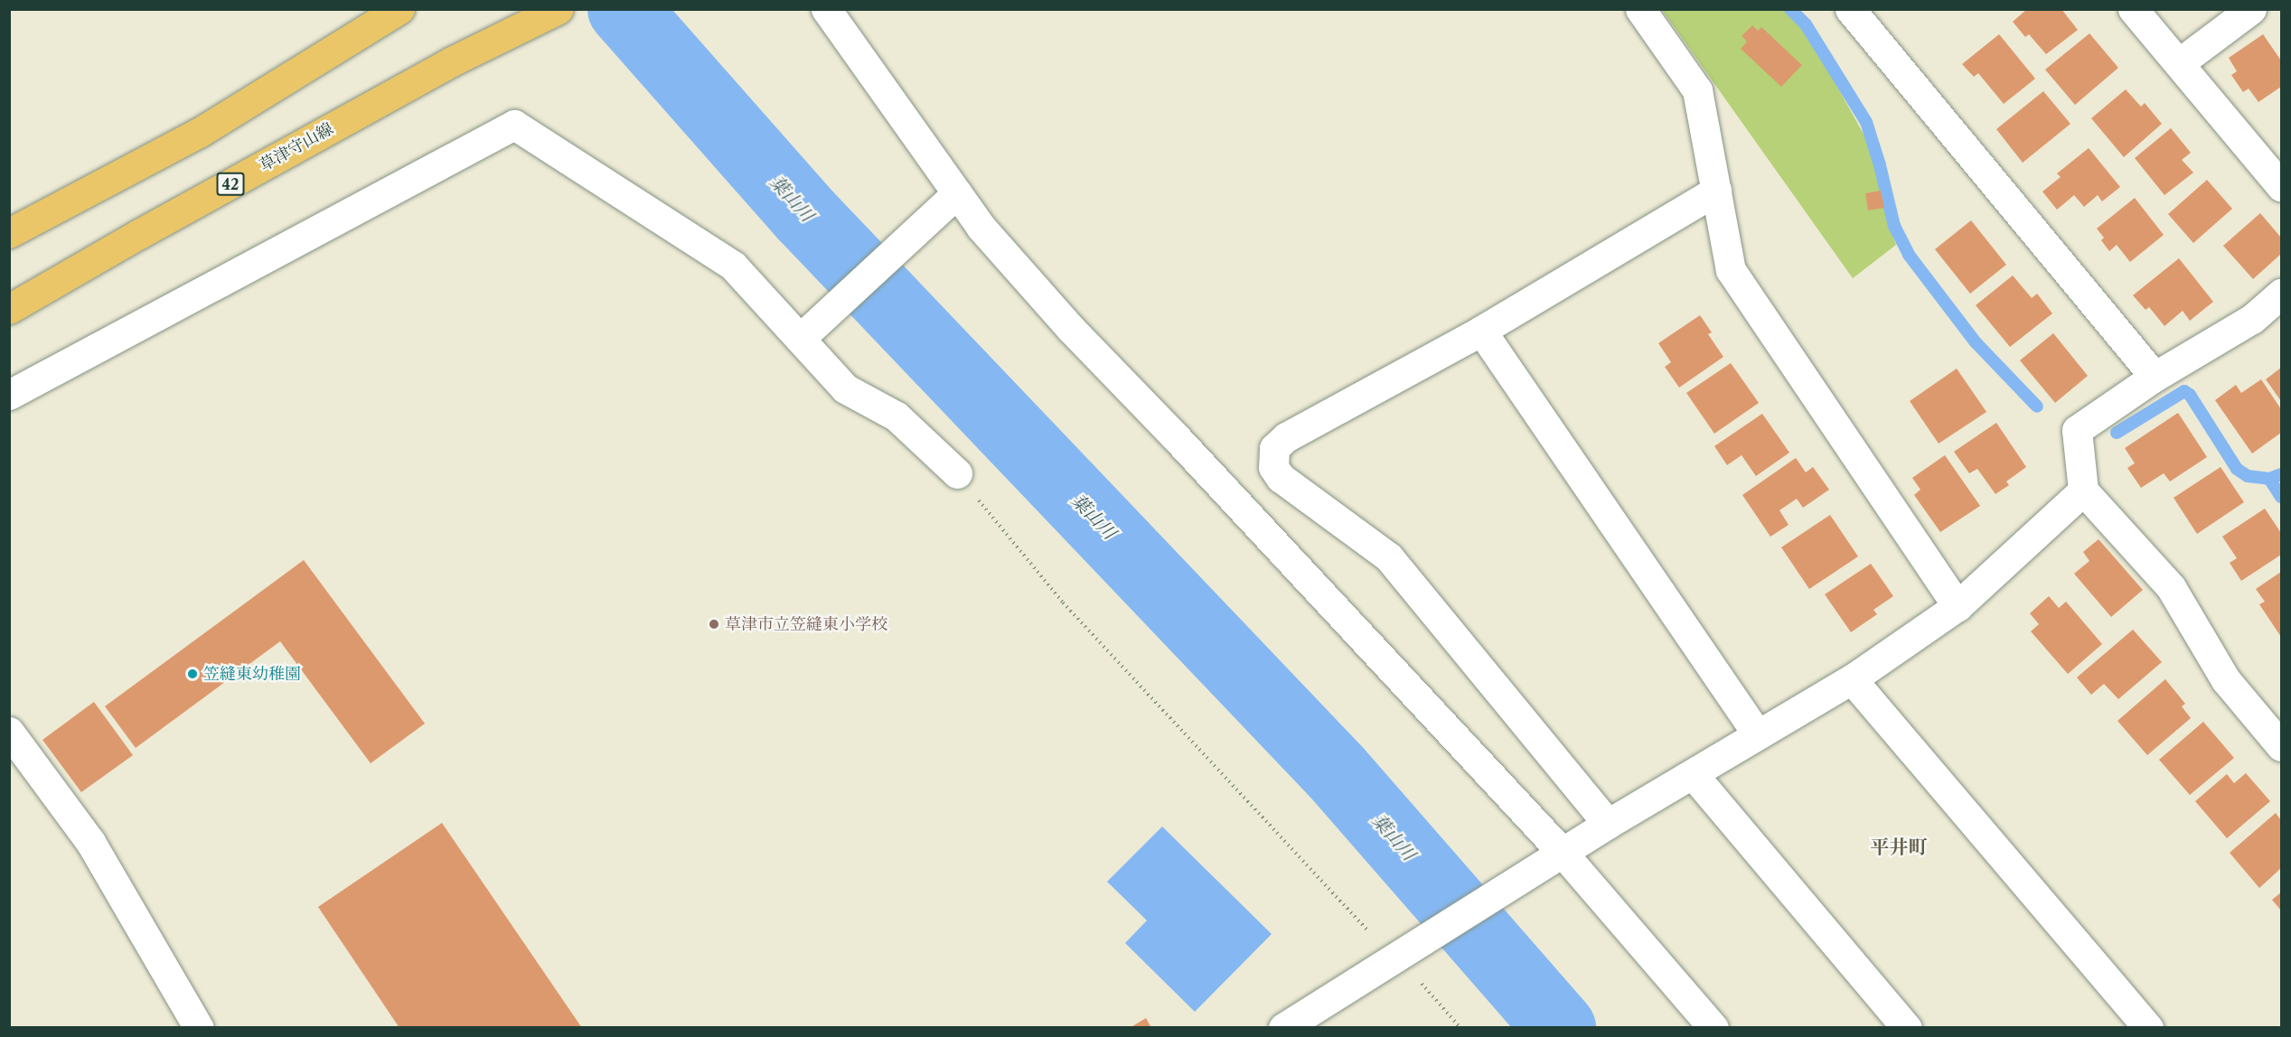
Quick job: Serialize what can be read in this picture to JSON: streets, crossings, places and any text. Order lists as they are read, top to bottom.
{
  "streets": {
    "main road": ["草津守山線", "42"]
  },
  "districts": ["平井町"],
  "water": ["葉山川"],
  "places": ["草津市立笠縫東小学校", "笠縫東幼稚園"]
}
